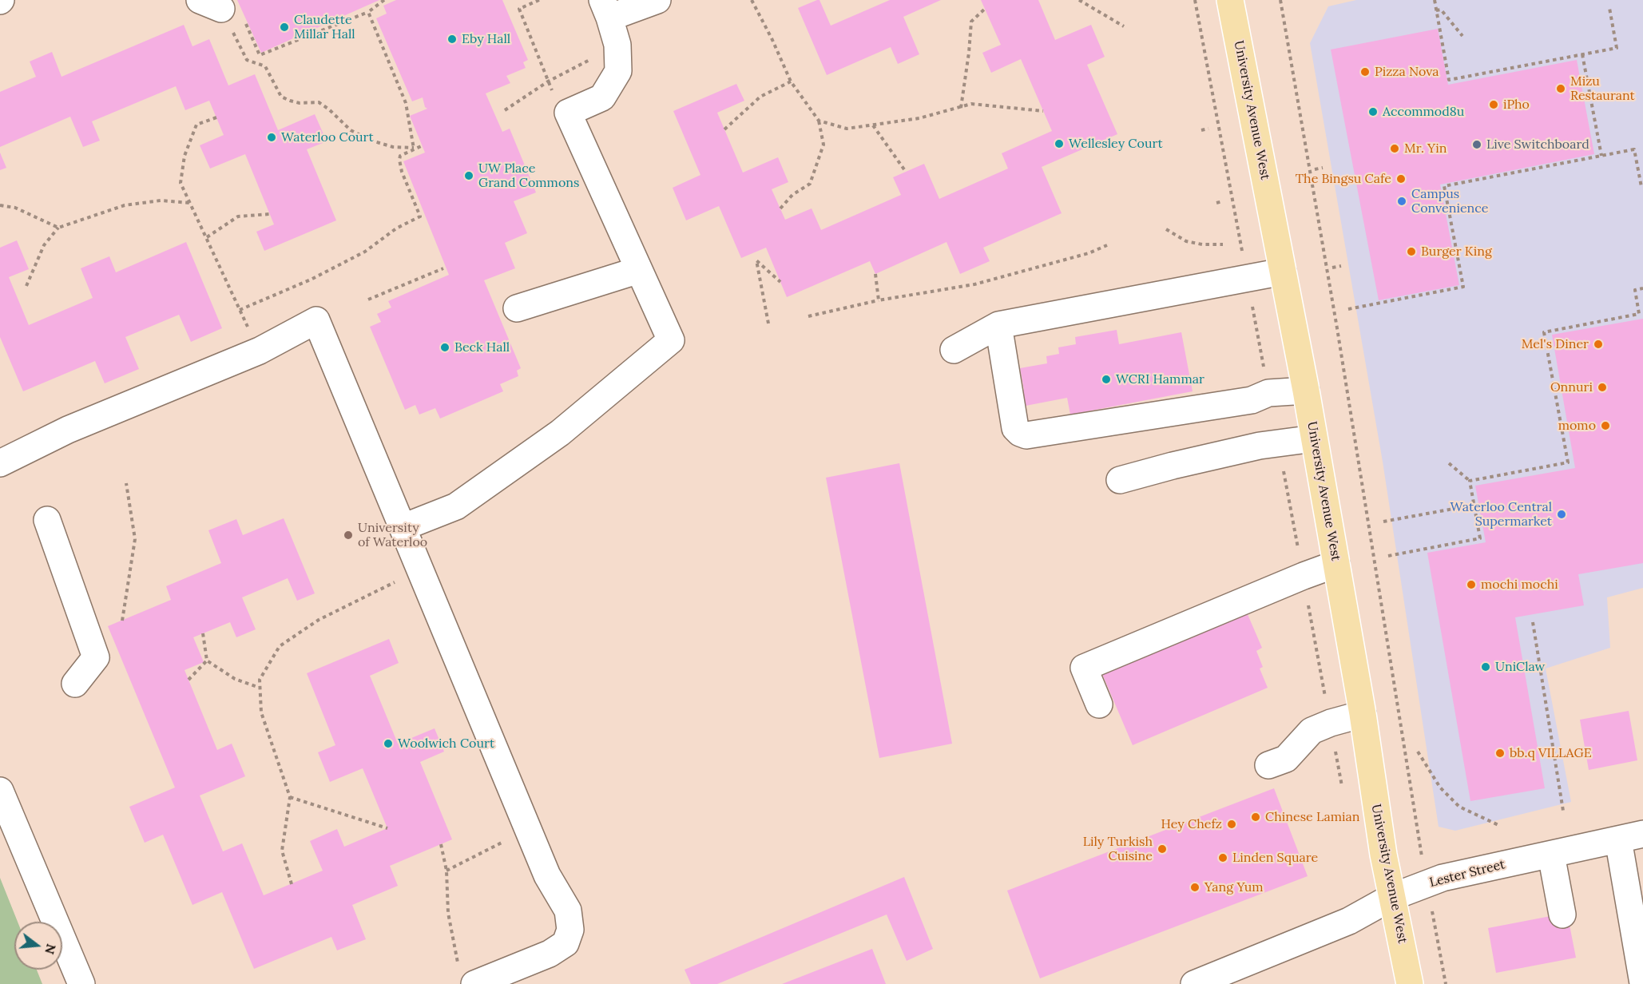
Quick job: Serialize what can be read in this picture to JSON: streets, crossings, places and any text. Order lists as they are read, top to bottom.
{
  "streets": {
    "main road": ["University Avenue West"],
    "street": ["Lester Street"]
  },
  "crossings": [
    ["University Avenue West", "Lester Street"]
  ],
  "places": [
    "Claudette Millar Hall",
    "Eby Hall",
    "Pizza Nova",
    "Mizu Restaurant",
    "iPho",
    "Accommod8u",
    "Waterloo Court",
    "Wellesley Court",
    "Live Switchboard",
    "Mr. Yin",
    "UW Place Grand Commons",
    "The Bingsu Cafe",
    "Campus Convenience",
    "Burger King",
    "Mel's Diner",
    "Beck Hall",
    "WCRI Hammar",
    "Onnuri",
    "momo",
    "Waterloo Central Supermarket",
    "University of Waterloo",
    "mochi mochi",
    "UniClaw",
    "Woolwich Court",
    "bb.q VILLAGE",
    "Chinese Lamian",
    "Hey Chefz",
    "Lily Turkish Cuisine",
    "Linden Square",
    "Yang Yum"
  ],
  "north": "right"
}
